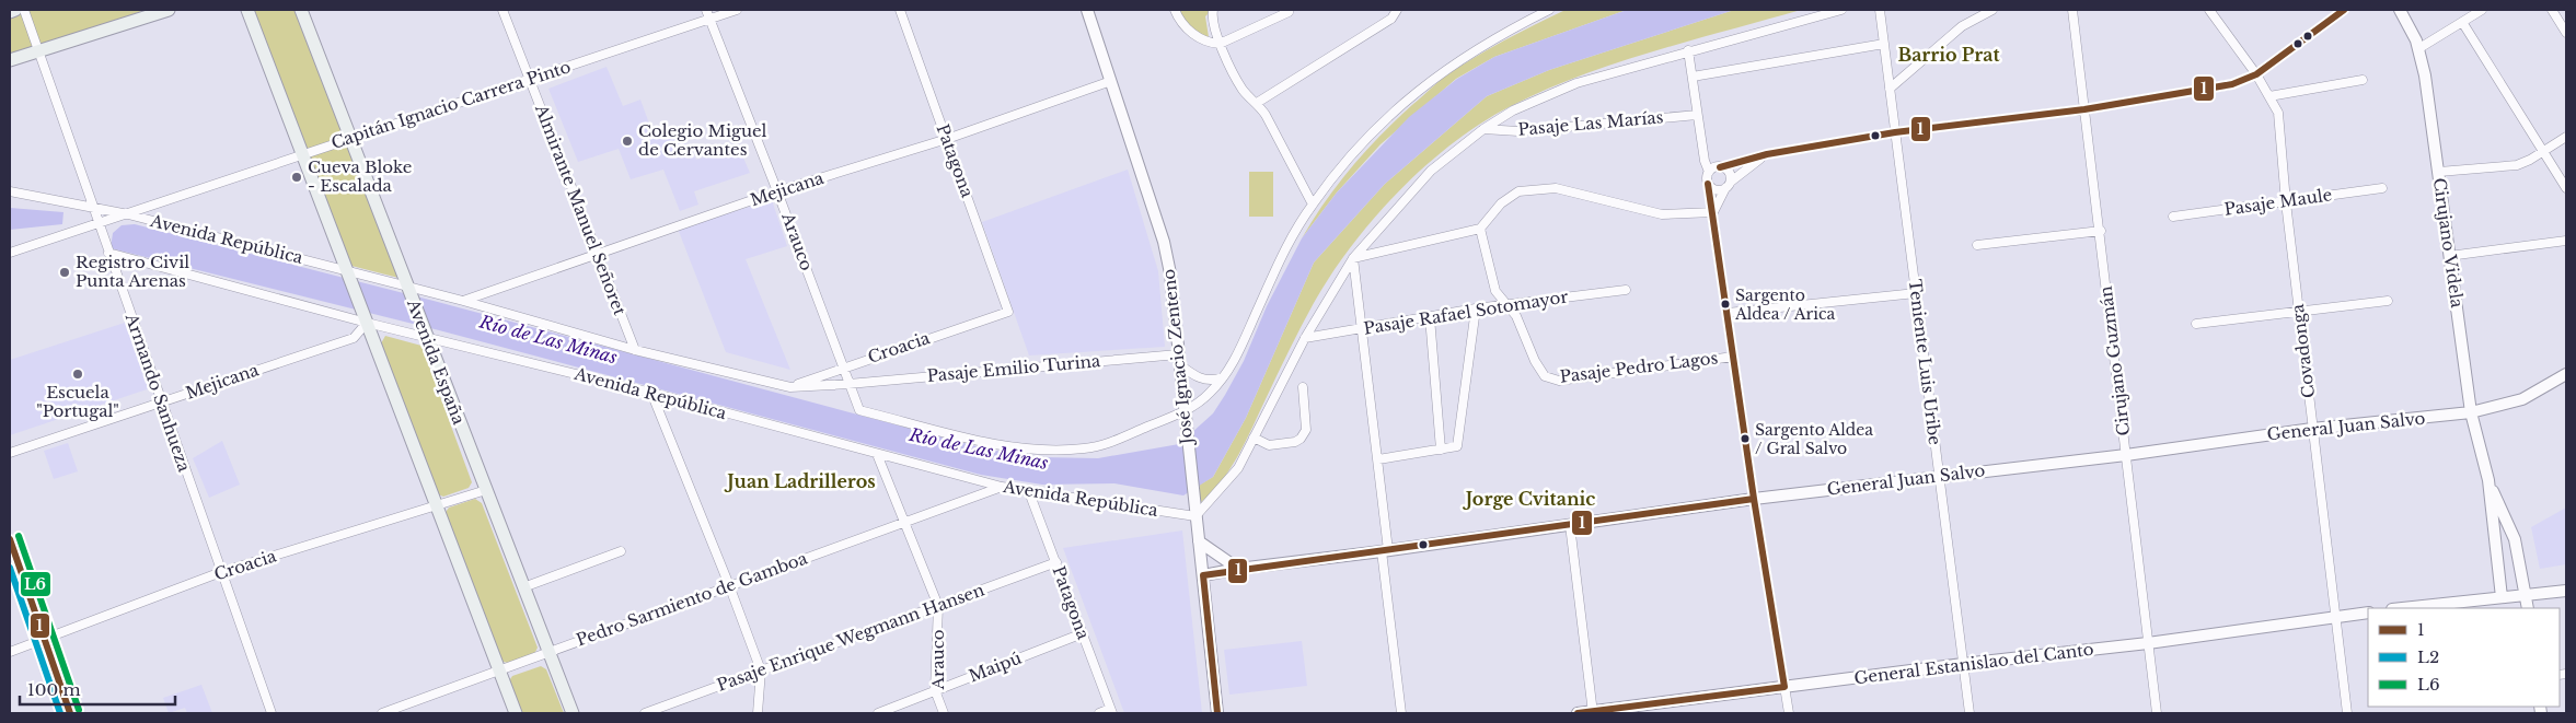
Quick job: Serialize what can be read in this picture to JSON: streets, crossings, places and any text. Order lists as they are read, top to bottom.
{
  "streets": {
    "main road": ["Avenida España"],
    "street": [
      "Capitán Ignacio Carrera Pinto",
      "Pasaje Las Marías",
      "Patagona",
      "Mejicana",
      "Pasaje Maule",
      "Almirante Manuel Señoret",
      "Avenida República",
      "Arauco",
      "Cirujano Videla",
      "Pasaje Rafael Sotomayor",
      "Croacia",
      "Covadonga",
      "José Ignacio Zenteno",
      "Cirujano Guzmán",
      "Teniente Luis Uribe",
      "Pasaje Pedro Lagos",
      "Pasaje Emilio Turina",
      "Armando Sanhueza",
      "General Juan Salvo",
      "Pedro Sarmiento de Gamboa",
      "Pasaje Enrique Wegmann Hansen",
      "General Estanislao del Canto",
      "Maipú"
    ]
  },
  "crossings": [
    ["Capitán Ignacio Carrera Pinto", "Almirante Manuel Señoret"],
    ["Capitán Ignacio Carrera Pinto", "Avenida República"],
    ["Capitán Ignacio Carrera Pinto", "Arauco"],
    ["Capitán Ignacio Carrera Pinto", "Avenida España"],
    ["Capitán Ignacio Carrera Pinto", "Armando Sanhueza"],
    ["Patagona", "Mejicana"],
    ["Patagona", "Avenida República"],
    ["Patagona", "Croacia"],
    ["Patagona", "Pasaje Enrique Wegmann Hansen"],
    ["Patagona", "Maipú"],
    ["Mejicana", "Almirante Manuel Señoret"],
    ["Mejicana", "Avenida República"],
    ["Mejicana", "Arauco"],
    ["Mejicana", "José Ignacio Zenteno"],
    ["Mejicana", "Armando Sanhueza"],
    ["Pasaje Maule", "Covadonga"],
    ["Almirante Manuel Señoret", "Avenida República"],
    ["Avenida República", "Arauco"],
    ["Avenida República", "Croacia"],
    ["Avenida República", "José Ignacio Zenteno"],
    ["Avenida República", "Avenida España"],
    ["Avenida República", "Pasaje Emilio Turina"],
    ["Avenida República", "Armando Sanhueza"],
    ["Avenida República", "Pedro Sarmiento de Gamboa"],
    ["Arauco", "Croacia"],
    ["Arauco", "José Ignacio Zenteno"],
    ["Arauco", "Pasaje Emilio Turina"],
    ["Arauco", "Pedro Sarmiento de Gamboa"],
    ["Arauco", "Pasaje Enrique Wegmann Hansen"],
    ["Arauco", "Maipú"],
    ["Cirujano Videla", "General Juan Salvo"],
    ["Pasaje Rafael Sotomayor", "Pasaje Pedro Lagos"],
    ["Croacia", "Avenida España"],
    ["Croacia", "Pasaje Emilio Turina"],
    ["Croacia", "Armando Sanhueza"],
    ["Covadonga", "General Juan Salvo"],
    ["Covadonga", "General Estanislao del Canto"],
    ["José Ignacio Zenteno", "Pasaje Emilio Turina"],
    ["José Ignacio Zenteno", "General Juan Salvo"],
    ["Cirujano Guzmán", "General Juan Salvo"],
    ["Cirujano Guzmán", "General Estanislao del Canto"],
    ["Avenida España", "Pedro Sarmiento de Gamboa"],
    ["Teniente Luis Uribe", "General Juan Salvo"],
    ["Teniente Luis Uribe", "General Estanislao del Canto"]
  ],
  "districts": ["Barrio Prat", "Juan Ladrilleros", "Jorge Cvitanic"],
  "water": ["Río de Las Minas"],
  "places": [
    "Colegio Miguel de Cervantes",
    "Cueva Bloke - Escalada",
    "Registro Civil Punta Arenas",
    "Sargento Aldea / Arica",
    "Escuela \"Portugal\"",
    "Sargento Aldea / Gral Salvo"
  ],
  "lines": ["transit line 1", "transit line L6", "transit line L2"],
  "legend": ["1", "L2", "L6"],
  "scale_bar": "100 m"
}
